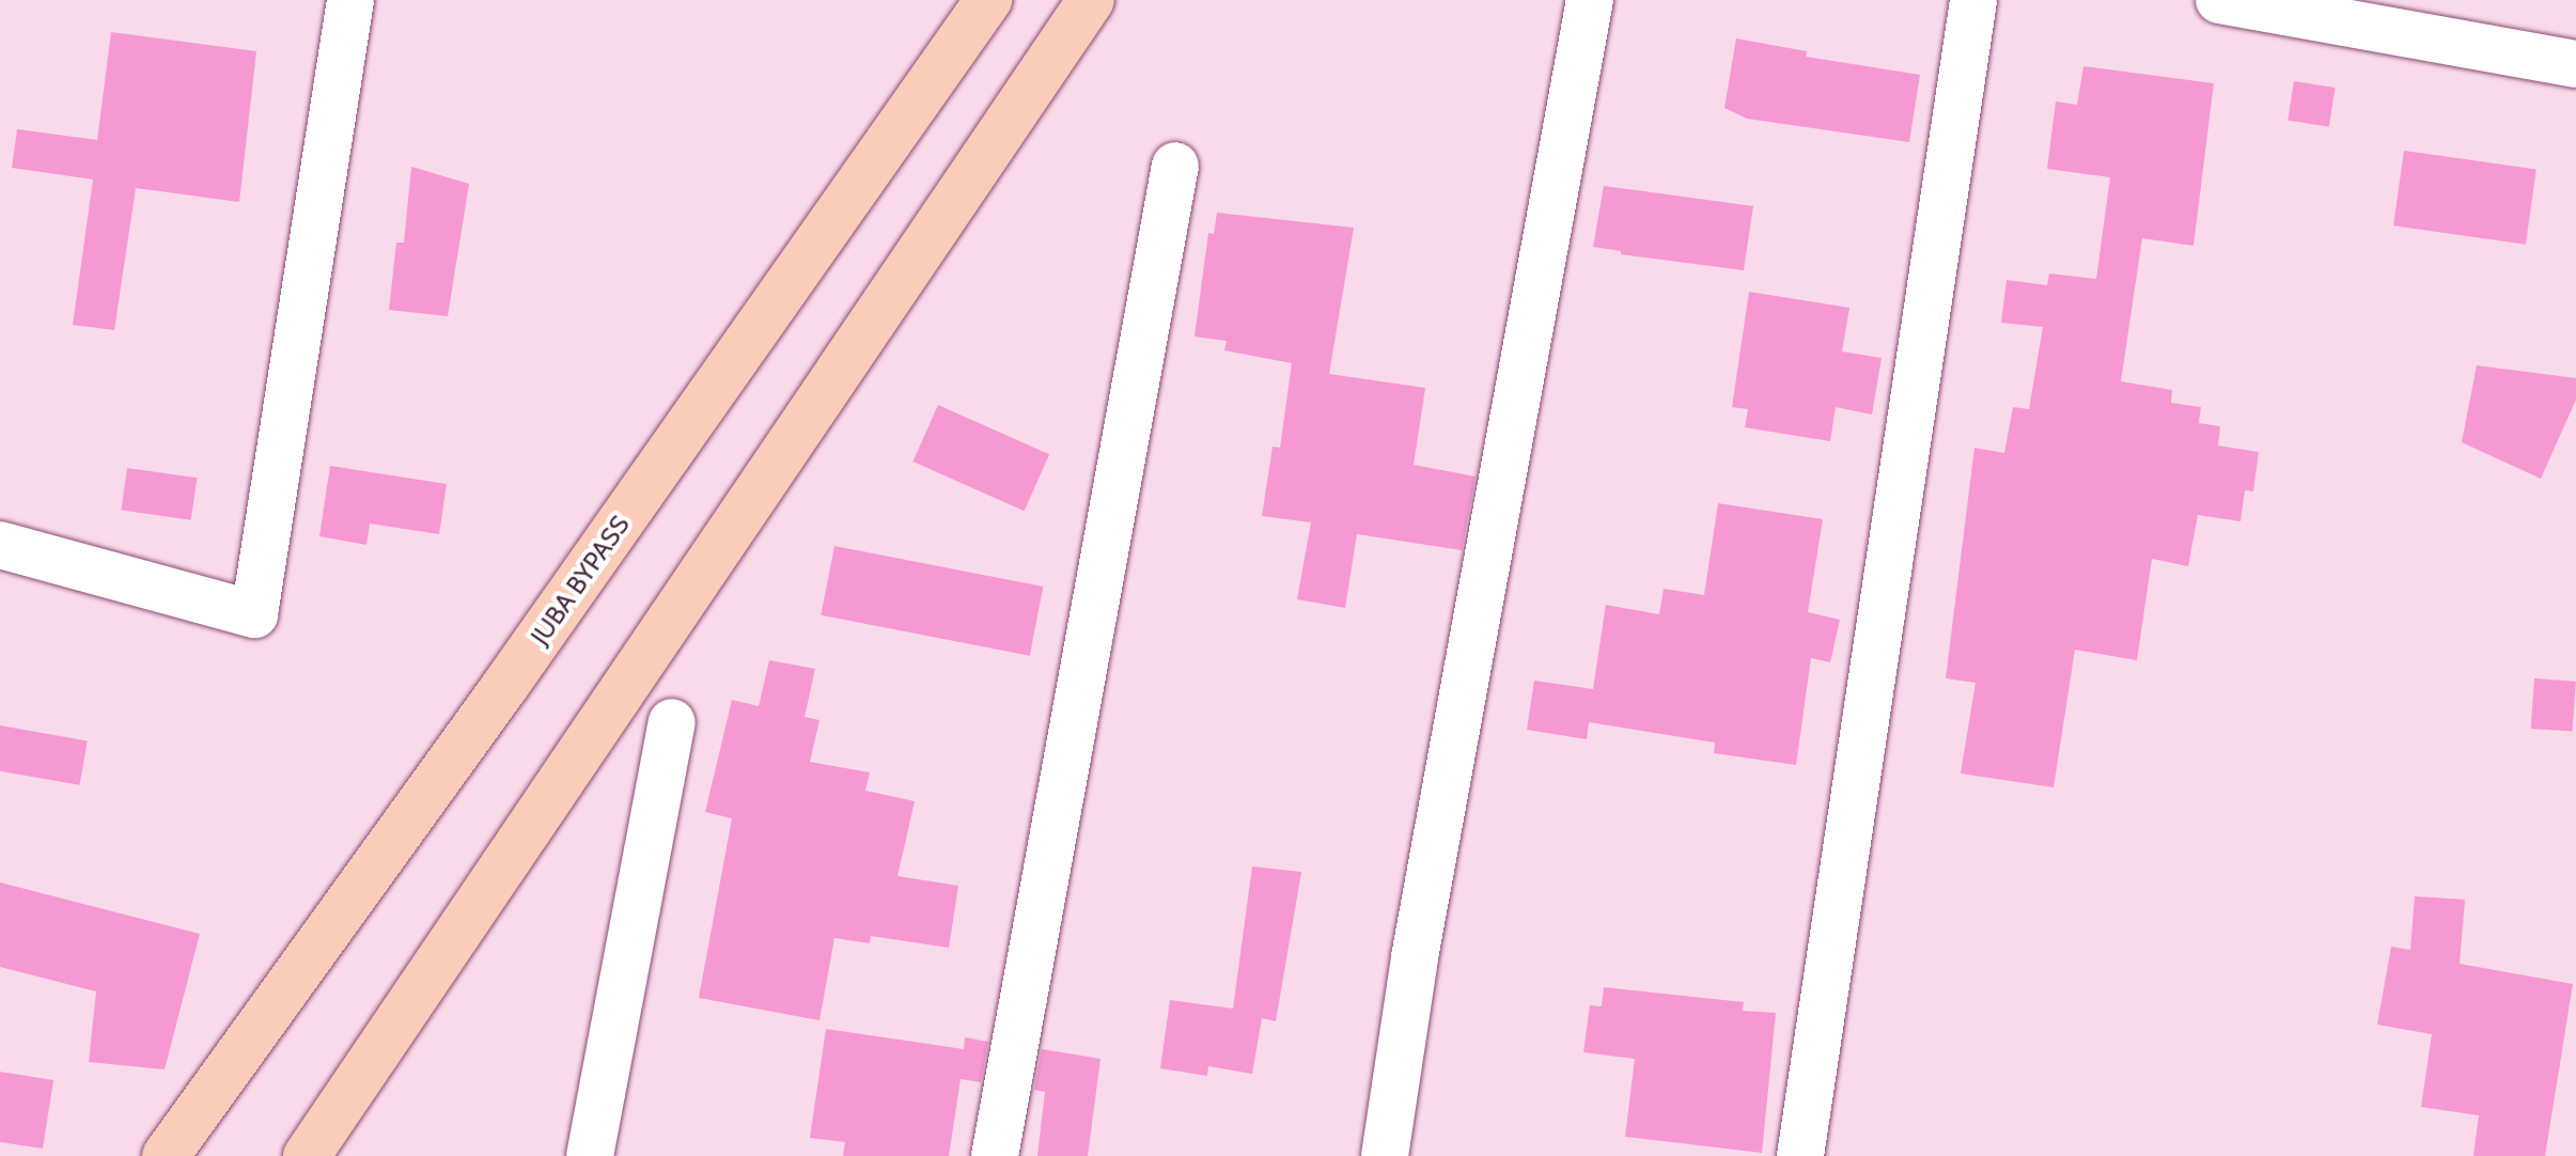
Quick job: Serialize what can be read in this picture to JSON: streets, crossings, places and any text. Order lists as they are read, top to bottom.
{
  "streets": {
    "main road": ["JUBA BYPASS"]
  }
}
